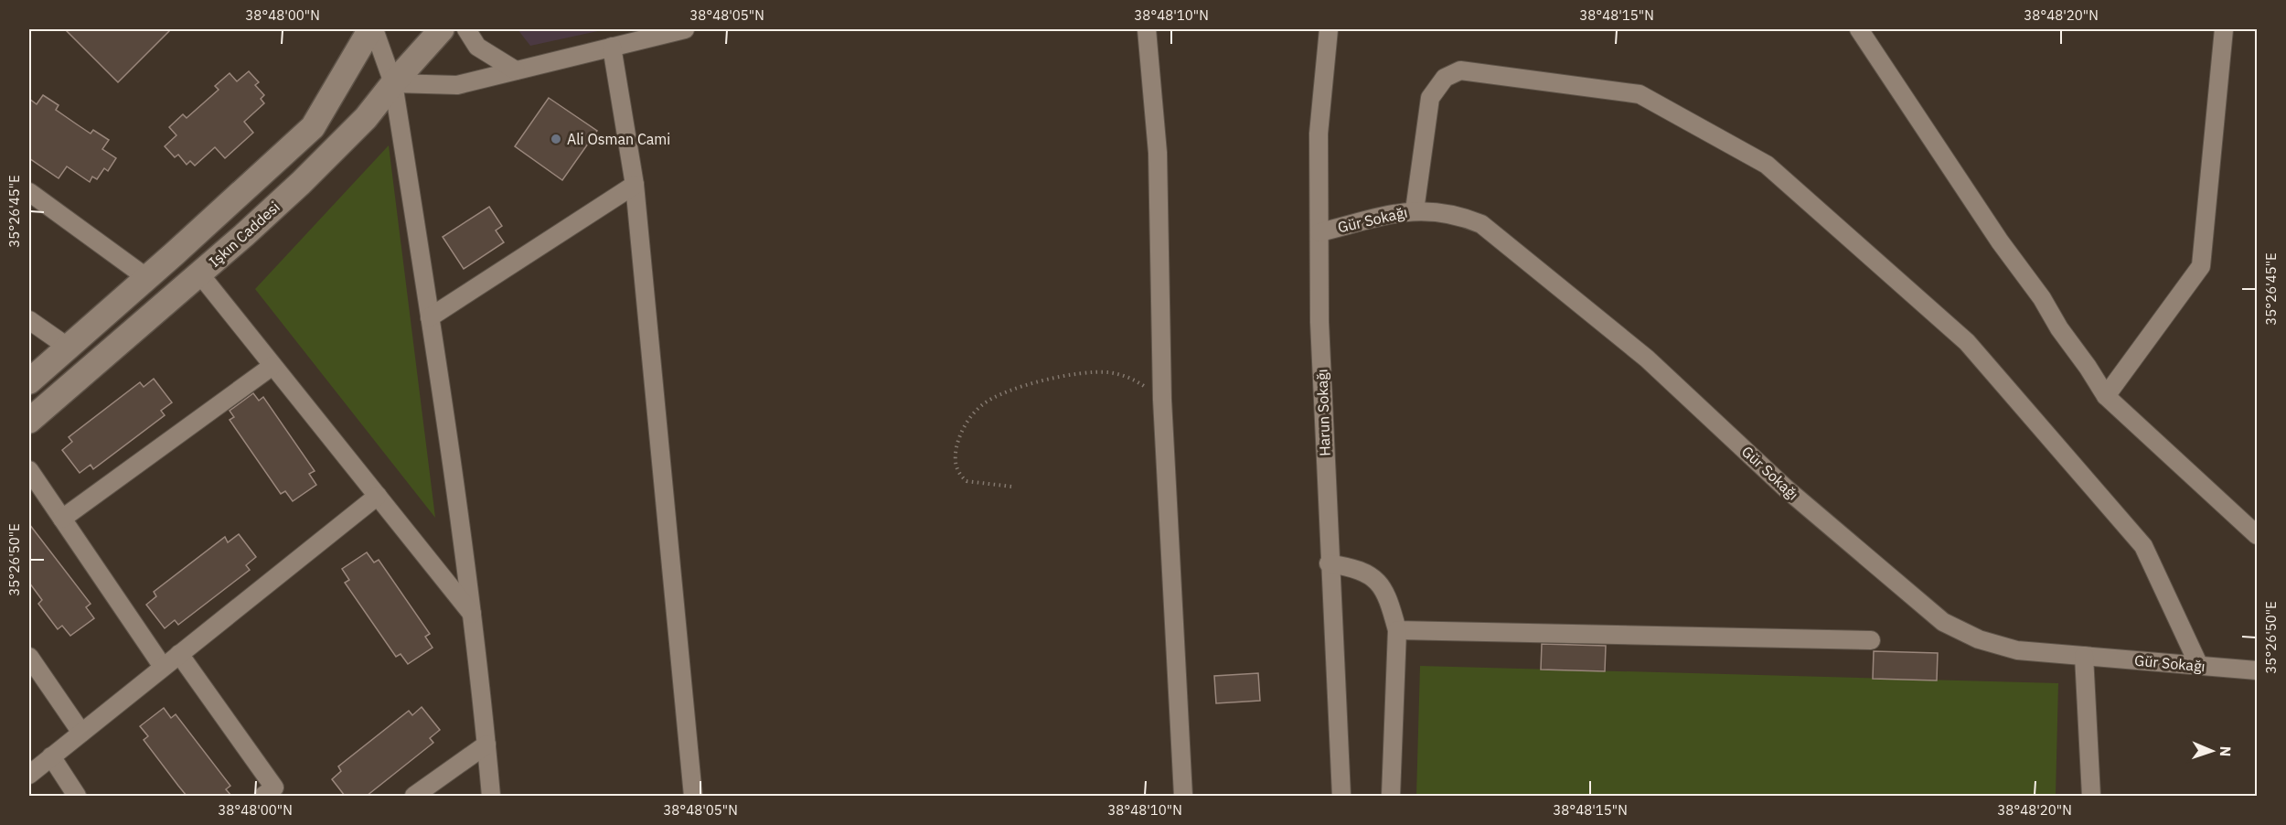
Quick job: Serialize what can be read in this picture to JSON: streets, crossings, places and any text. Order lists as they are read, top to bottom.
{
  "streets": {
    "street": ["Gür Sokağı", "Işkın Caddesi", "Harun Sokağı"]
  },
  "crossings": [
    ["Gür Sokağı", "Harun Sokağı"]
  ],
  "places": ["Ali Osman Cami"],
  "north": "right",
  "coordinates": [
    "38°48'00\"N",
    "38°48'05\"N",
    "38°48'10\"N",
    "38°48'15\"N",
    "38°48'20\"N",
    "35°26'45\"E",
    "35°26'50\"E"
  ]
}
